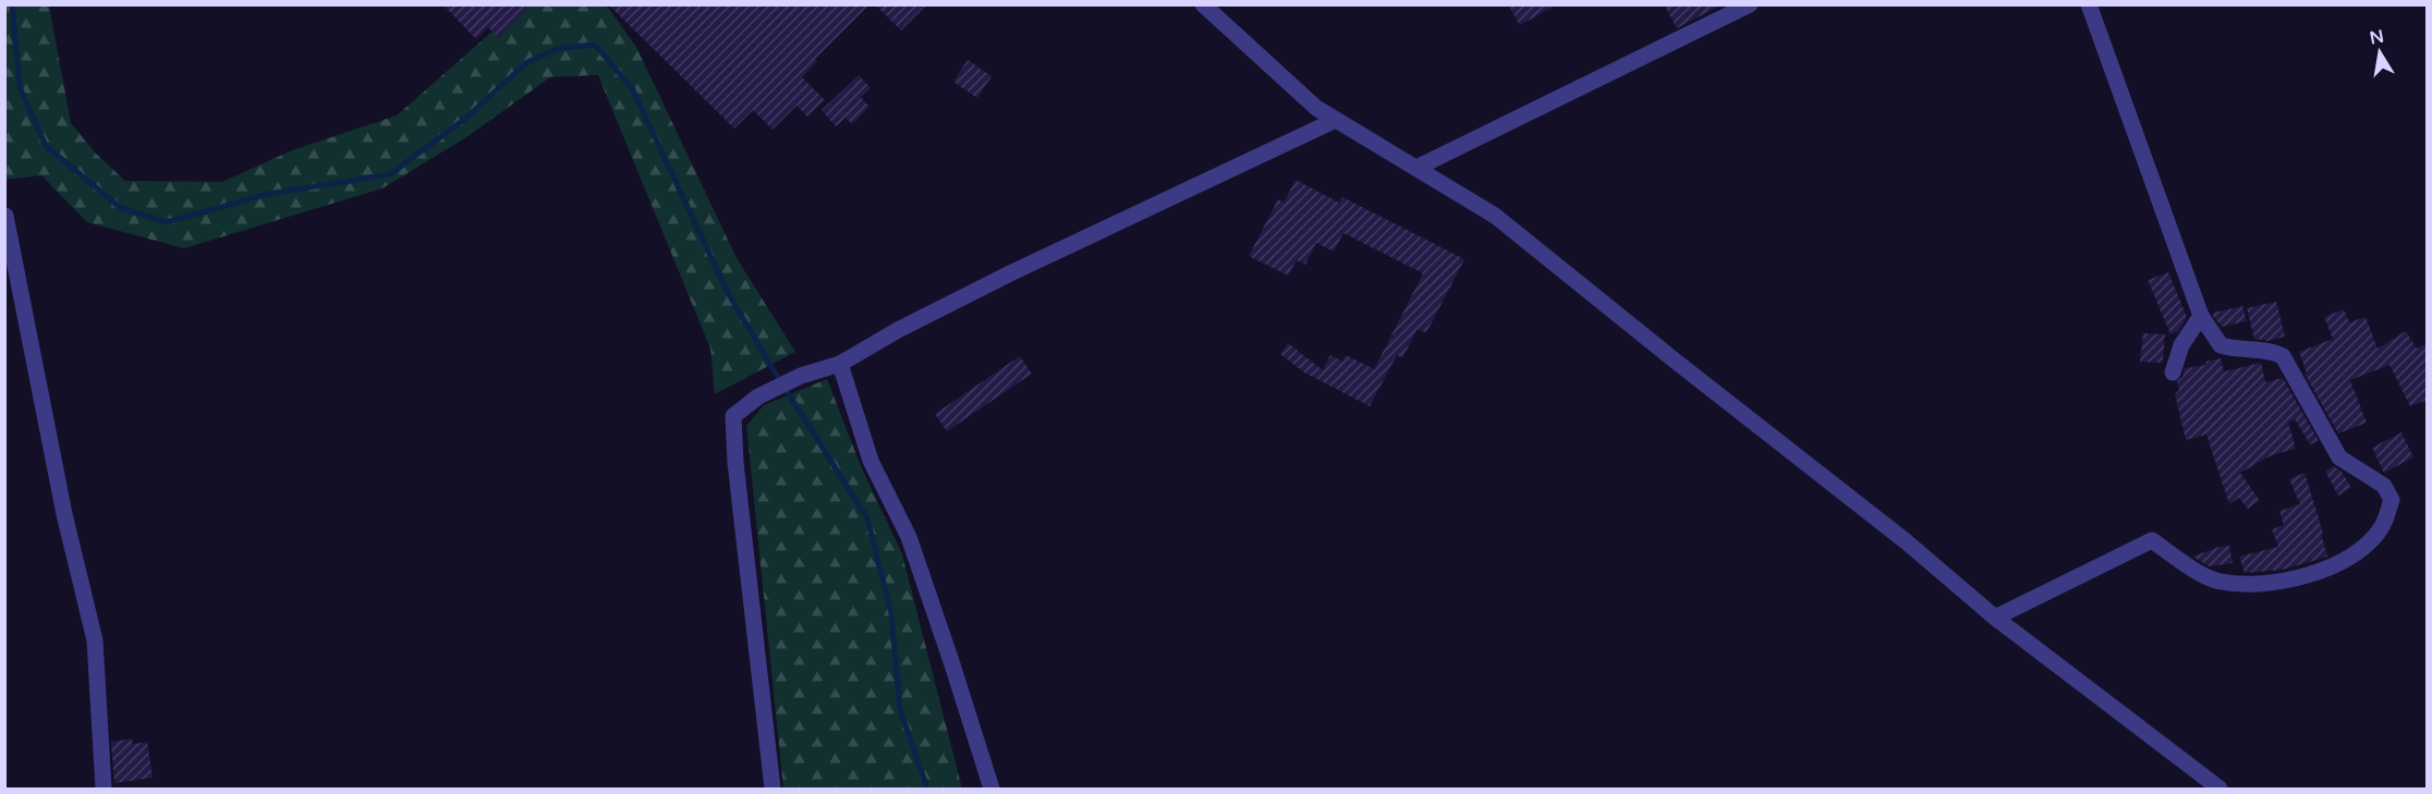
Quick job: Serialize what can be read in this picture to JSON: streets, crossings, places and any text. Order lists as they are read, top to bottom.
{
  "north": "top"
}
